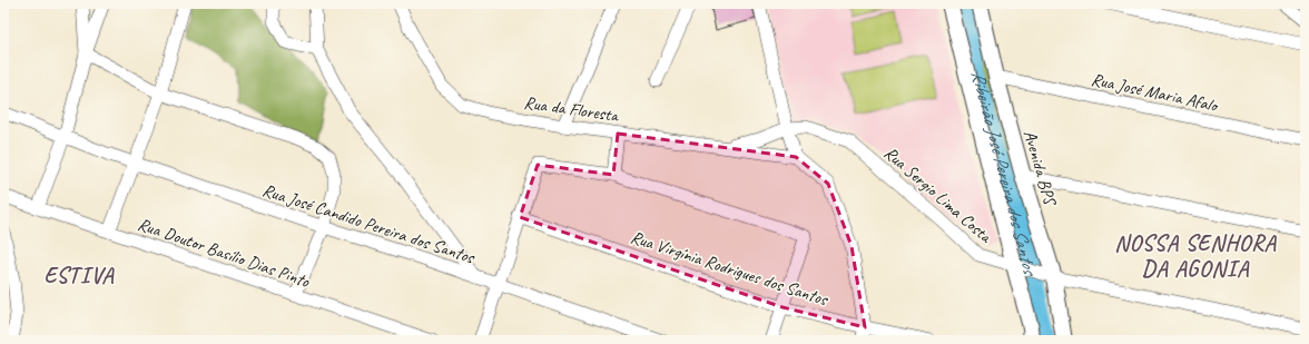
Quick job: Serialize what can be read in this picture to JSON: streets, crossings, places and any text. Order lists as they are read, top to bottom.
{
  "streets": {
    "main road": ["Avenida BPS"],
    "street": [
      "Rua José Maria Afalo",
      "Rua da Floresta",
      "Rua Sergio Lima Costa",
      "Rua José Candido Pereira dos Santos",
      "Rua Doutor Basílio Dias Pinto",
      "Rua Virgínia Rodrigues dos Santos"
    ]
  },
  "crossings": [
    ["Rua José Maria Afalo", "Avenida BPS"],
    ["Avenida BPS", "Rua Sergio Lima Costa"]
  ],
  "districts": ["NOSSA SENHORA DA AGONIA", "ESTIVA"],
  "water": ["Ribeirão José Pereira dos Santos"]
}
